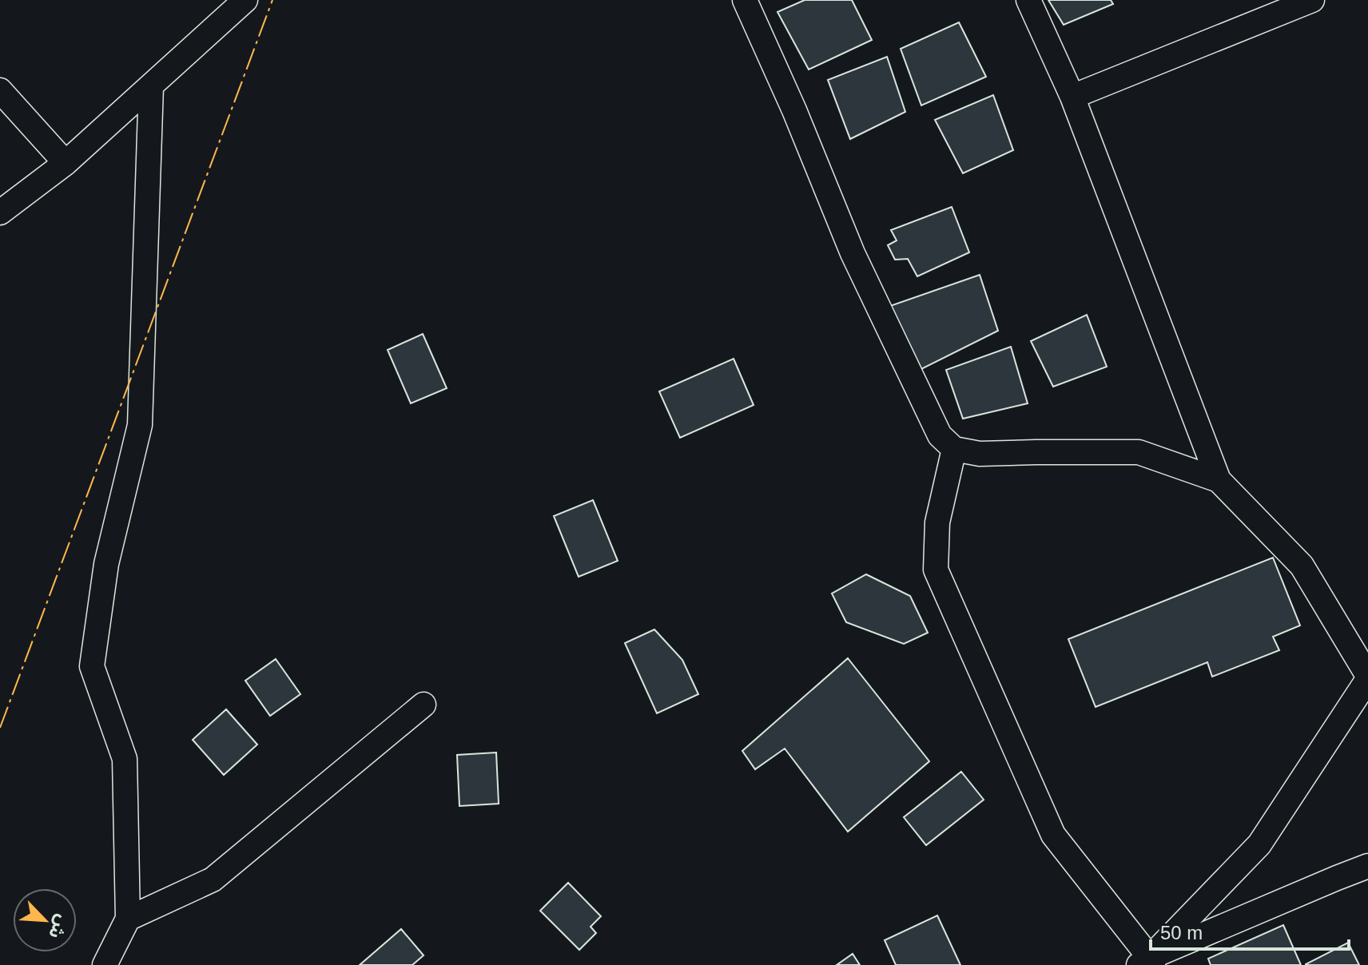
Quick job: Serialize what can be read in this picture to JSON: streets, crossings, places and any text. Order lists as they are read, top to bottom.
{
  "scale_bar": "50 m",
  "north": "bottom right"
}
